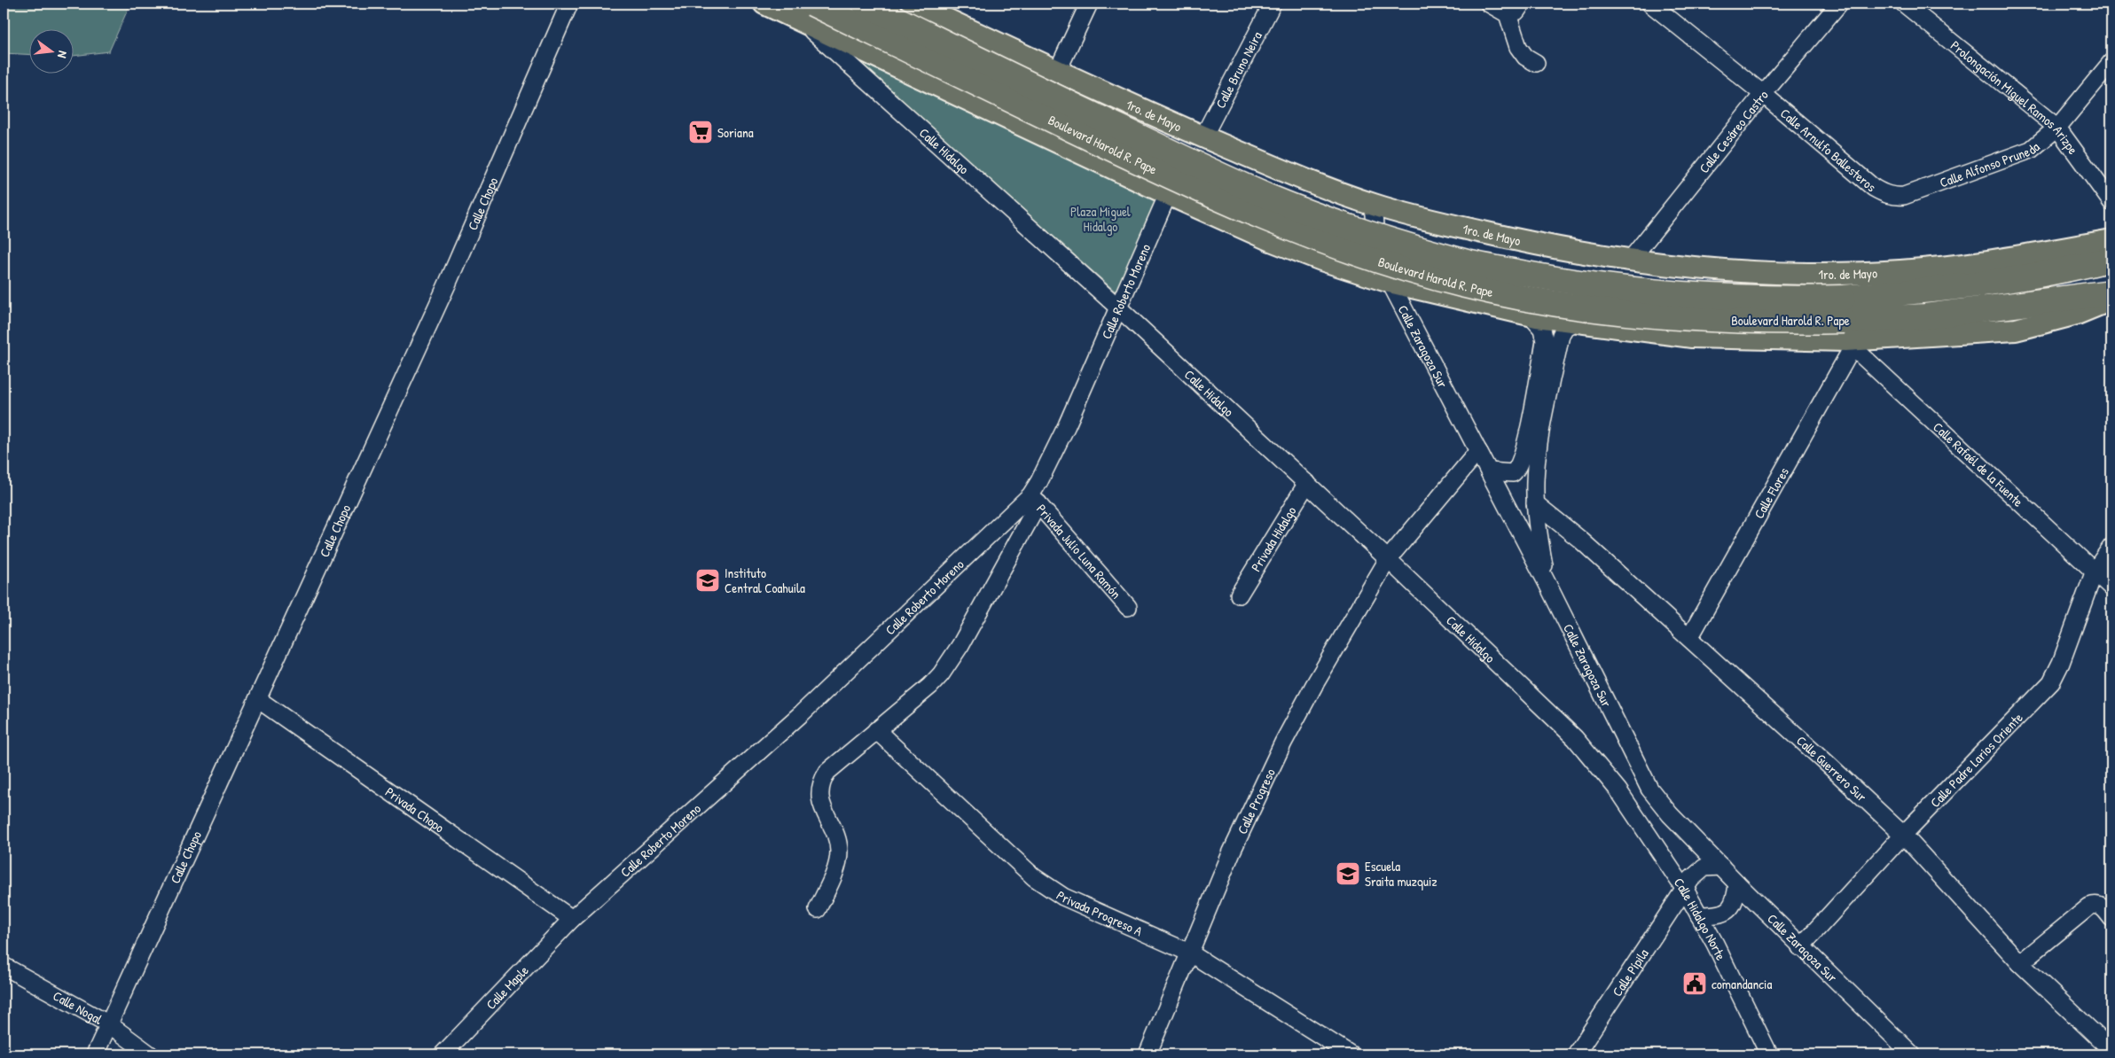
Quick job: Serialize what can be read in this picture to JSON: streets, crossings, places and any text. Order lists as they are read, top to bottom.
{
  "streets": {
    "highway": ["Boulevard Harold R. Pape"],
    "main road": ["1ro. de Mayo", "Calle Hidalgo"],
    "street": [
      "Calle Bruno Neira",
      "Prolongación Miguel Ramos Arizpe",
      "Calle Cesáreo Castro",
      "Calle Arnulfo Ballesteros",
      "Calle Alfonso Pruneda",
      "Calle Chopo",
      "Calle Roberto Moreno",
      "Calle Zaragoza Sur",
      "Calle Rafaél de la Fuente",
      "Calle Flores",
      "Privada Hidalgo",
      "Privada Julio Luna Ramón",
      "Calle Padre Larios Oriente",
      "Calle Guerrero Sur",
      "Calle Progreso",
      "Privada Chopo",
      "Privada Progreso A",
      "Calle Hidalgo Norte",
      "Calle Pípila",
      "Calle Maple",
      "Calle Nogal"
    ]
  },
  "crossings": [
    ["Calle Bruno Neira", "1ro. de Mayo"],
    ["Prolongación Miguel Ramos Arizpe", "Calle Alfonso Pruneda"],
    ["1ro. de Mayo", "Calle Cesáreo Castro"],
    ["1ro. de Mayo", "Calle Zaragoza Sur"],
    ["Calle Cesáreo Castro", "Calle Arnulfo Ballesteros"],
    ["Boulevard Harold R. Pape", "Calle Hidalgo"],
    ["Boulevard Harold R. Pape", "Calle Rafaél de la Fuente"],
    ["Boulevard Harold R. Pape", "Calle Flores"],
    ["Calle Arnulfo Ballesteros", "Calle Alfonso Pruneda"],
    ["Calle Hidalgo", "Calle Roberto Moreno"],
    ["Calle Hidalgo", "Privada Hidalgo"],
    ["Calle Hidalgo", "Calle Progreso"],
    ["Calle Hidalgo", "Calle Hidalgo Norte"],
    ["Calle Chopo", "Privada Chopo"],
    ["Calle Chopo", "Calle Nogal"],
    ["Calle Roberto Moreno", "Privada Julio Luna Ramón"],
    ["Calle Roberto Moreno", "Privada Chopo"],
    ["Calle Roberto Moreno", "Calle Maple"],
    ["Calle Zaragoza Sur", "Calle Padre Larios Oriente"],
    ["Calle Zaragoza Sur", "Calle Progreso"],
    ["Calle Zaragoza Sur", "Calle Hidalgo Norte"],
    ["Calle Zaragoza Sur", "Calle Pípila"],
    ["Calle Rafaél de la Fuente", "Calle Flores"],
    ["Calle Rafaél de la Fuente", "Calle Padre Larios Oriente"],
    ["Calle Flores", "Calle Guerrero Sur"],
    ["Calle Padre Larios Oriente", "Calle Guerrero Sur"],
    ["Calle Progreso", "Privada Progreso A"],
    ["Privada Chopo", "Calle Maple"],
    ["Calle Hidalgo Norte", "Calle Pípila"]
  ],
  "parks": ["Plaza Miguel Hidalgo"],
  "places": {
    "supermarket": ["Soriana"],
    "school or university": ["Instituto Central Coahuila", "Escuela Sraita muzquiz"],
    "public building": ["comandancia"]
  },
  "north": "right"
}
